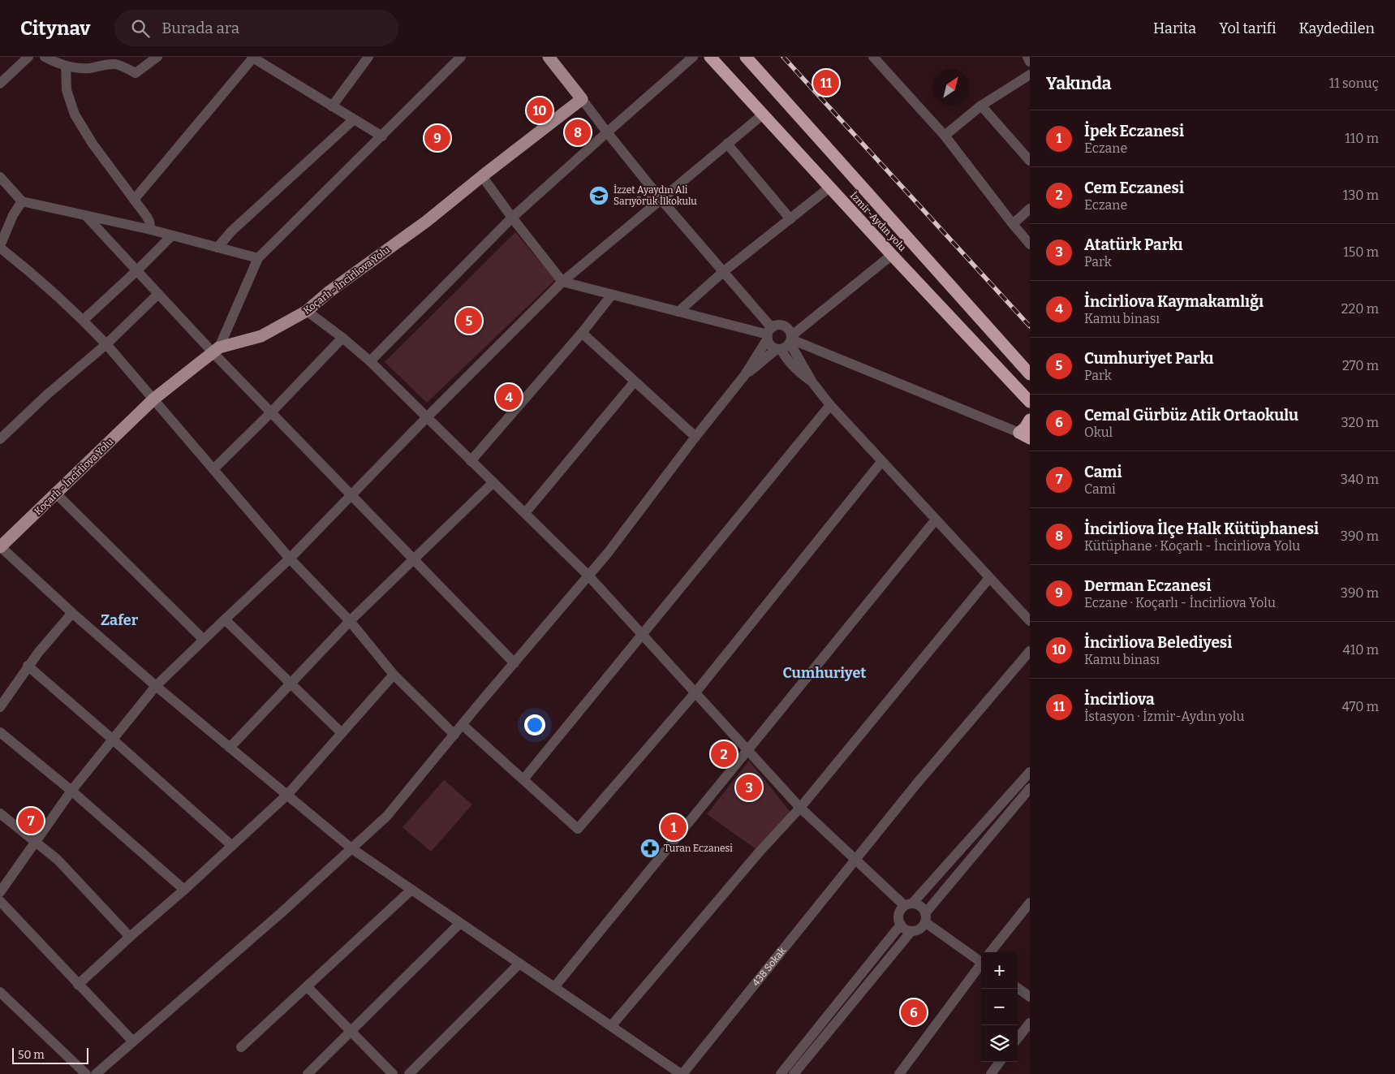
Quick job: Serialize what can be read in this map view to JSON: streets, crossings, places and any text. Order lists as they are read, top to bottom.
{
  "streets": {
    "highway": ["İzmir-Aydın yolu"],
    "main road": ["Koçarlı - İncirliova Yolu"],
    "street": ["438 Sokak"]
  },
  "districts": ["Zafer", "Cumhuriyet"],
  "places": {
    "school or university": ["İzzet Ayaydın Ali Sarıyörük İlkokulu"],
    "pharmacy": ["Turan Eczanesi"]
  },
  "scale_bar": "50 m",
  "north": "top right",
  "page": {
    "header": "Citynav",
    "search": "Burada ara",
    "nav": ["Harita", "Yol tarifi", "Kaydedilen"],
    "heading": ["Yakında", "11 sonuç"],
    "pins": [
      "11",
      "10",
      "8",
      "9",
      "5",
      "4",
      "2",
      "3",
      "7",
      "1",
      "6"
    ],
    "list": [
      {
        "mark": "1",
        "name": "İpek Eczanesi",
        "note": "Eczane",
        "value": "110 m"
      },
      {
        "mark": "2",
        "name": "Cem Eczanesi",
        "note": "Eczane",
        "value": "130 m"
      },
      {
        "mark": "3",
        "name": "Atatürk Parkı",
        "note": "Park",
        "value": "150 m"
      },
      {
        "mark": "4",
        "name": "İncirliova Kaymakamlığı",
        "note": "Kamu binası",
        "value": "220 m"
      },
      {
        "mark": "5",
        "name": "Cumhuriyet Parkı",
        "note": "Park",
        "value": "270 m"
      },
      {
        "mark": "6",
        "name": "Cemal Gürbüz Atik Ortaokulu",
        "note": "Okul",
        "value": "320 m"
      },
      {
        "mark": "7",
        "name": "Cami",
        "note": "Cami",
        "value": "340 m"
      },
      {
        "mark": "8",
        "name": "İncirliova İlçe Halk Kütüphanesi",
        "note": "Kütüphane · Koçarlı - İncirliova Yolu",
        "value": "390 m"
      },
      {
        "mark": "9",
        "name": "Derman Eczanesi",
        "note": "Eczane · Koçarlı - İncirliova Yolu",
        "value": "390 m"
      },
      {
        "mark": "10",
        "name": "İncirliova Belediyesi",
        "note": "Kamu binası",
        "value": "410 m"
      },
      {
        "mark": "11",
        "name": "İncirliova",
        "note": "İstasyon · İzmir-Aydın yolu",
        "value": "470 m"
      }
    ],
    "map_buttons": ["+", "−"],
    "scale": "50 m"
  }
}
